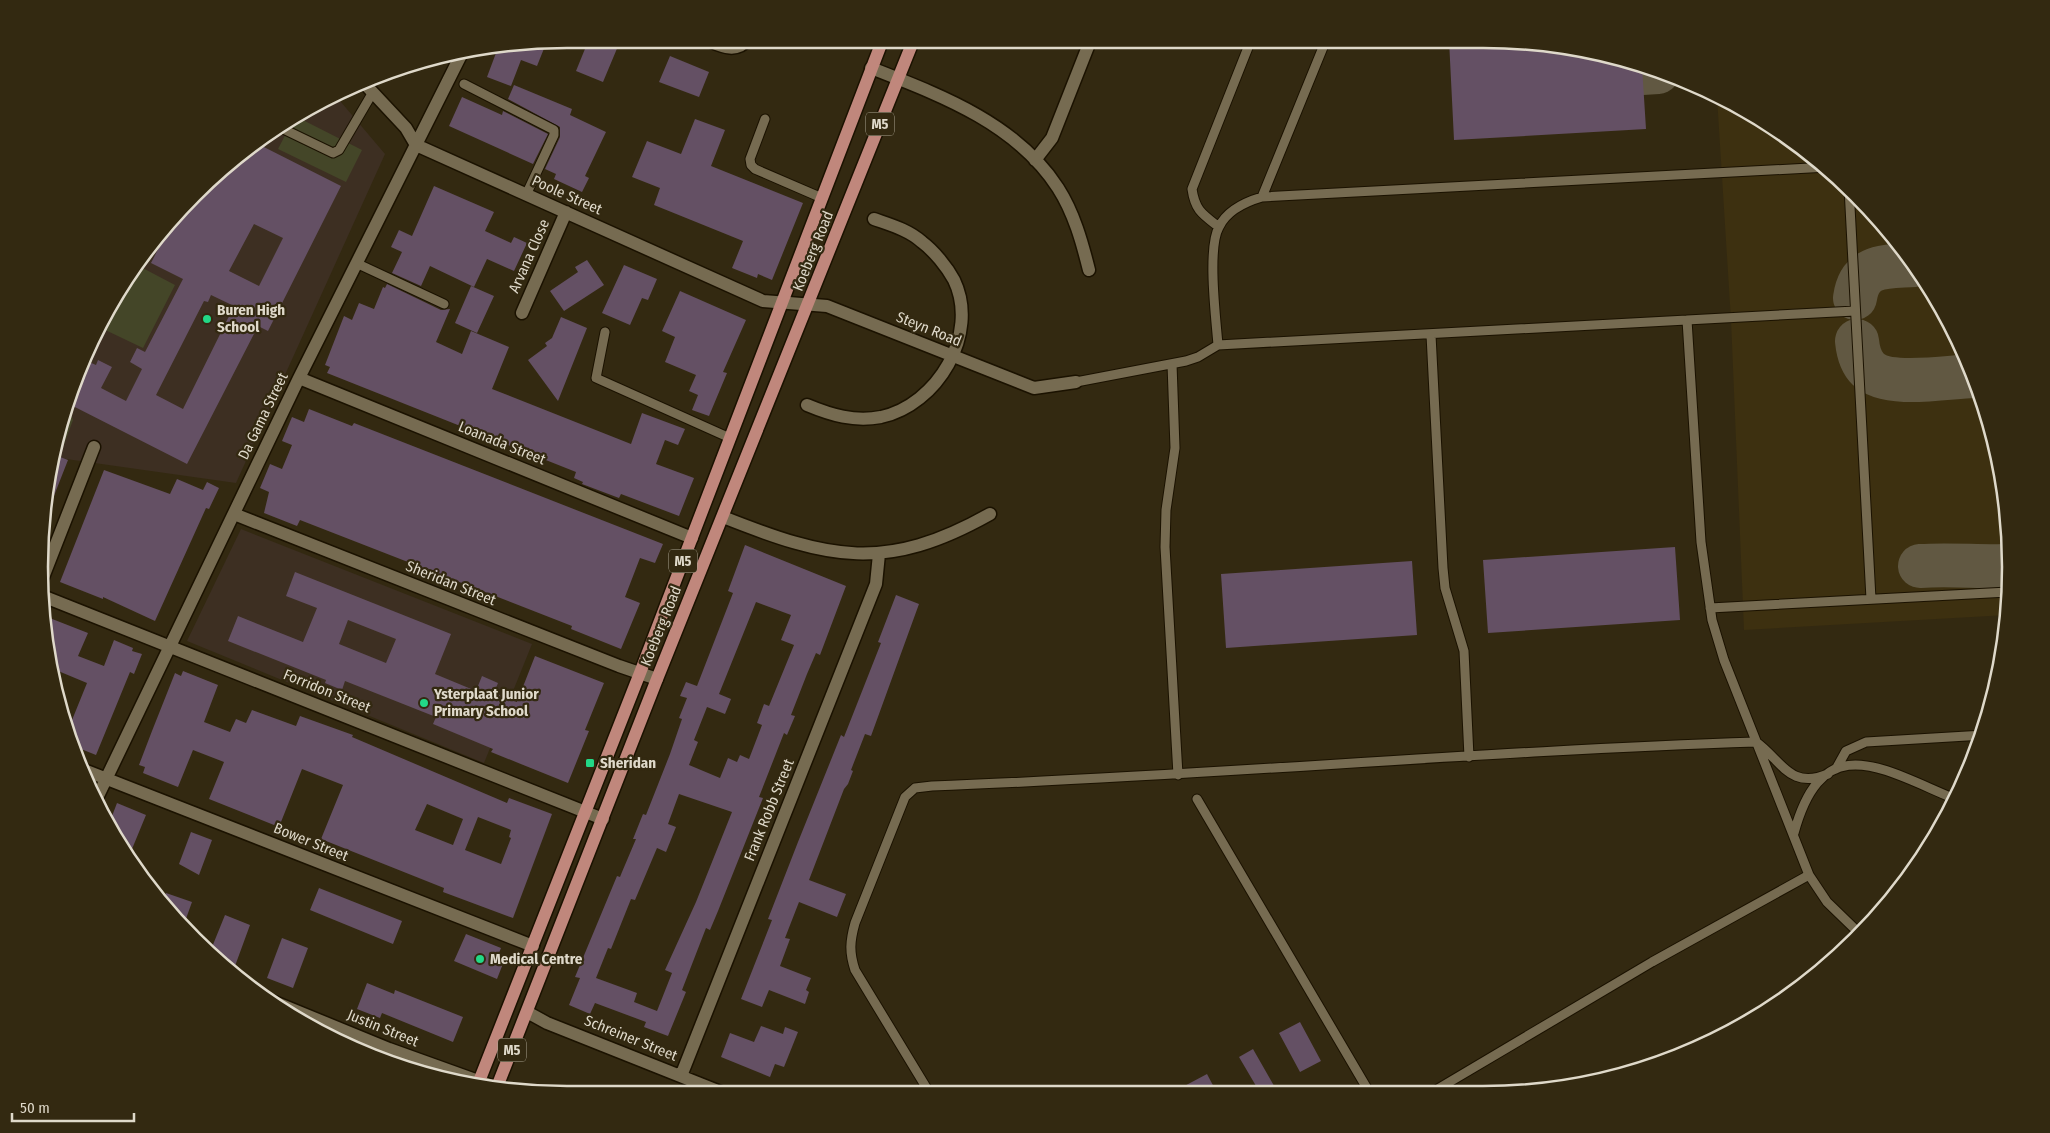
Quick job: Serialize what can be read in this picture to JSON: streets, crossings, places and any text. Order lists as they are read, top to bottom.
{
  "streets": {
    "main road": ["M5", "Koeberg Road"],
    "street": [
      "Poole Street",
      "Arvana Close",
      "Steyn Road",
      "Da Gama Street",
      "Loanada Street",
      "Sheridan Street",
      "Forridon Street",
      "Frank Robb Street",
      "Bower Street",
      "Justin Street",
      "Schreiner Street"
    ]
  },
  "crossings": [
    ["Poole Street", "Koeberg Road"],
    ["Poole Street", "Arvana Close"],
    ["Poole Street", "Steyn Road"],
    ["Poole Street", "Da Gama Street"],
    ["Koeberg Road", "Steyn Road"],
    ["Koeberg Road", "Loanada Street"],
    ["Koeberg Road", "Sheridan Street"],
    ["Koeberg Road", "Forridon Street"],
    ["Koeberg Road", "Bower Street"],
    ["Koeberg Road", "Schreiner Street"],
    ["Da Gama Street", "Loanada Street"],
    ["Da Gama Street", "Sheridan Street"],
    ["Da Gama Street", "Forridon Street"],
    ["Da Gama Street", "Bower Street"],
    ["Frank Robb Street", "Schreiner Street"]
  ],
  "places": {
    "other": ["Buren High School", "Ysterplaat Junior Primary School", "Medical Centre"],
    "transit": ["Sheridan"]
  },
  "scale_bar": "50 m"
}
